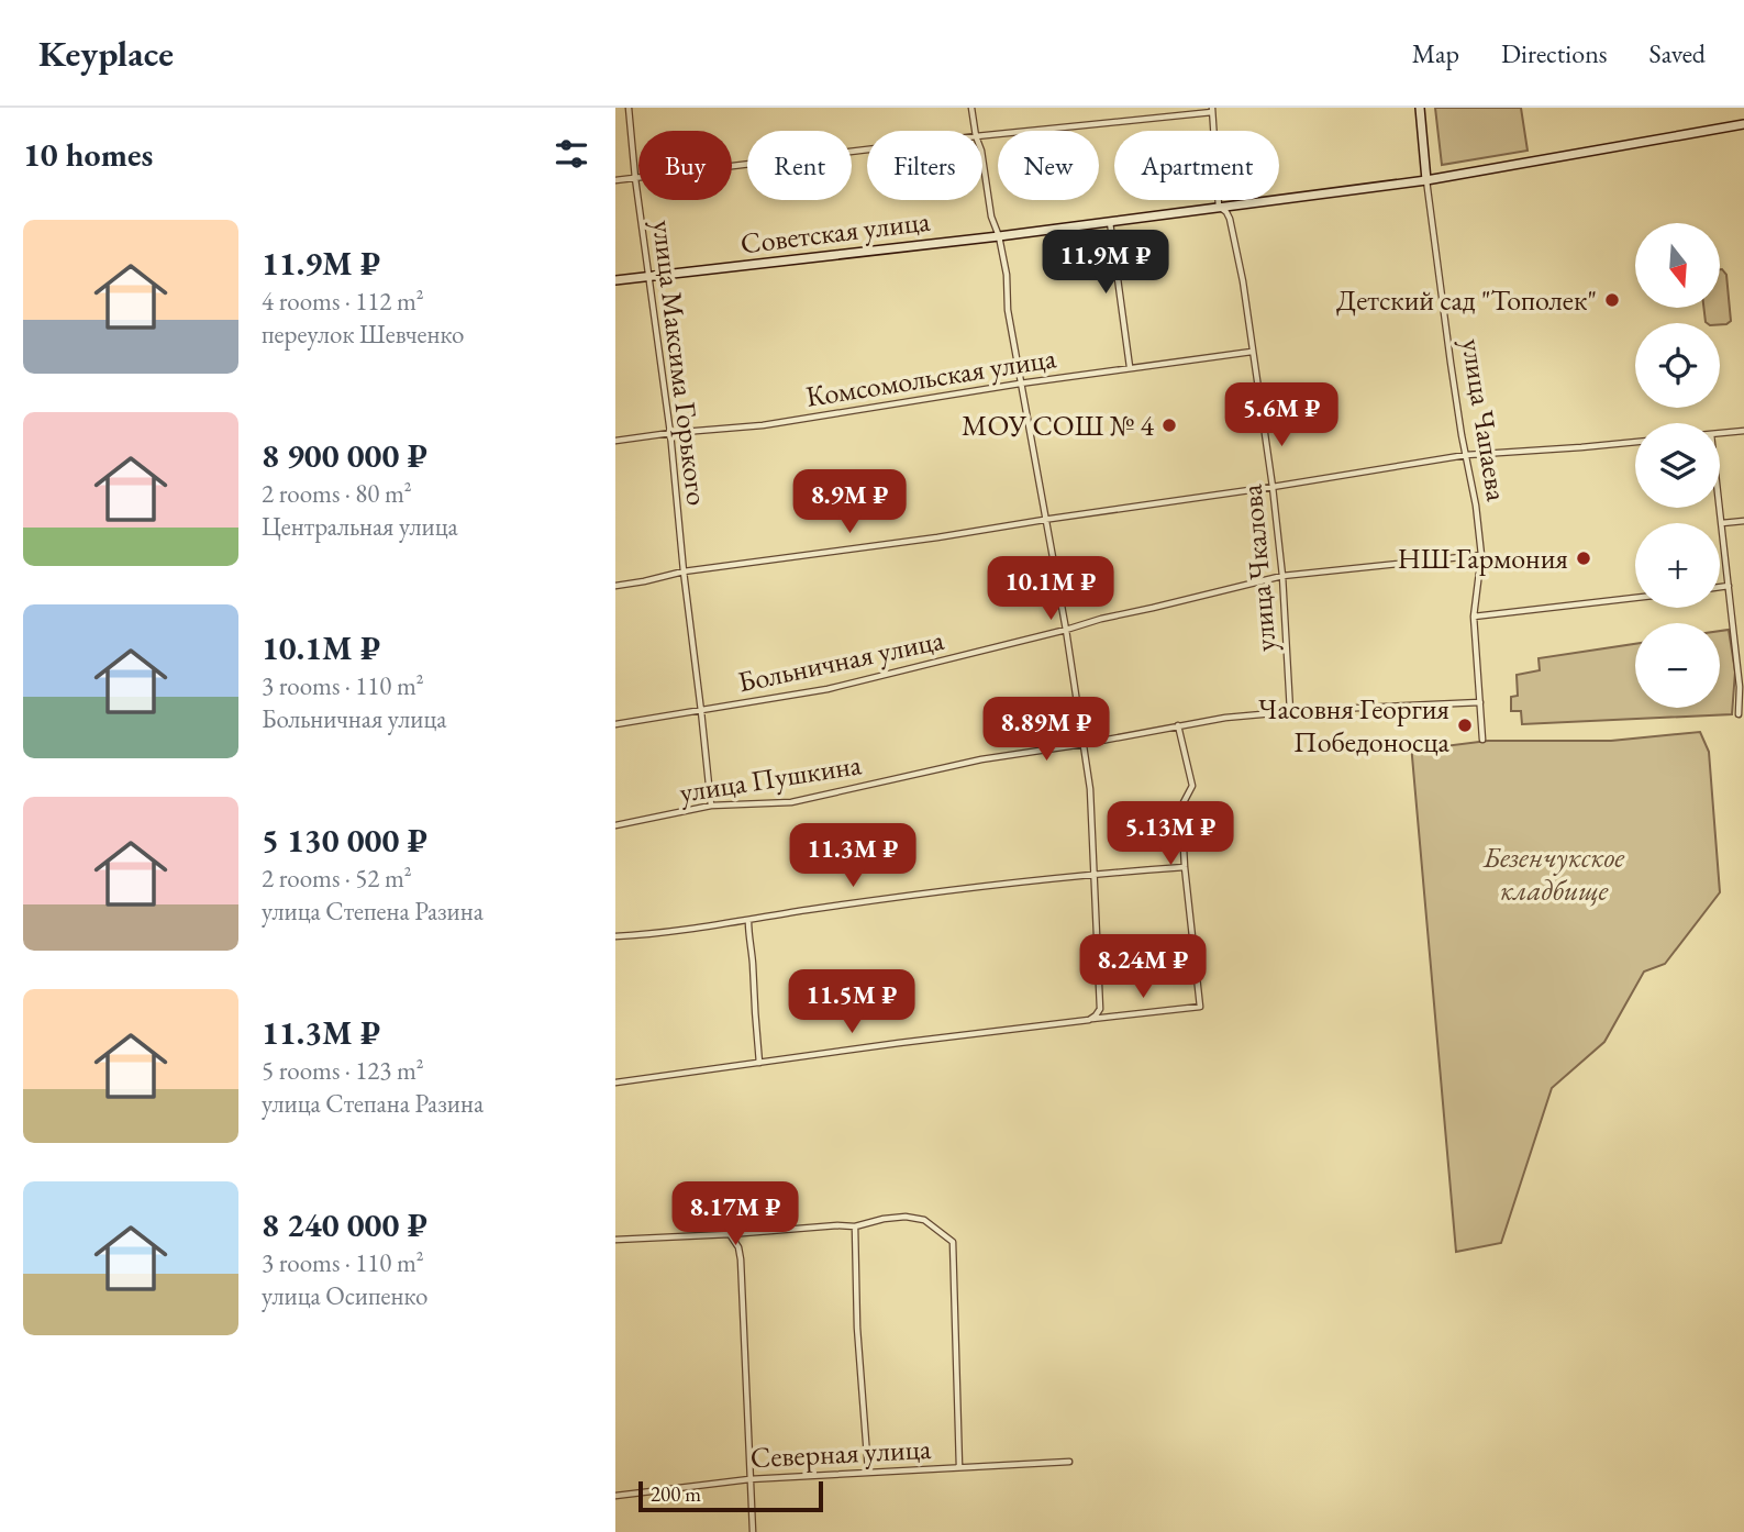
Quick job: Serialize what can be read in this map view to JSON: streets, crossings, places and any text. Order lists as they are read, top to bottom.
{
  "streets": {
    "street": [
      "Советская улица",
      "улица Максима Горького",
      "Комсомольская улица",
      "улица Чапаева",
      "улица Чкалова",
      "Больничная улица",
      "улица Пушкина",
      "Северная улица"
    ]
  },
  "crossings": [
    ["Советская улица", "улица Максима Горького"],
    ["Советская улица", "улица Чапаева"],
    ["Советская улица", "улица Чкалова"],
    ["улица Максима Горького", "Комсомольская улица"],
    ["улица Максима Горького", "Больничная улица"],
    ["улица Максима Горького", "улица Пушкина"],
    ["Комсомольская улица", "улица Чкалова"],
    ["улица Чапаева", "Больничная улица"],
    ["улица Чапаева", "улица Пушкина"],
    ["улица Чкалова", "Больничная улица"],
    ["улица Чкалова", "улица Пушкина"]
  ],
  "parks": ["Безенчукское кладбище"],
  "places": [
    "Детский сад \"Тополек\"",
    "МОУ СОШ № 4",
    "НШ Гармония",
    "Часовня Георгия Победоносца"
  ],
  "scale_bar": "200 m",
  "north": "bottom",
  "page": {
    "header": "Keyplace",
    "nav": ["Map", "Directions", "Saved"],
    "heading": "10 homes",
    "chip": [
      "Buy",
      "Rent",
      "Filters",
      "New",
      "Apartment"
    ],
    "list": [
      {
        "name": "11.9M ₽",
        "note": "4 rooms · 112 m² · переулок Шевченко"
      },
      {
        "name": "8 900 000 ₽",
        "note": "2 rooms · 80 m² · Центральная улица"
      },
      {
        "name": "10.1M ₽",
        "note": "3 rooms · 110 m² · Больничная улица"
      },
      {
        "name": "5 130 000 ₽",
        "note": "2 rooms · 52 m² · улица Степена Разина"
      },
      {
        "name": "11.3M ₽",
        "note": "5 rooms · 123 m² · улица Степана Разина"
      },
      {
        "name": "8 240 000 ₽",
        "note": "3 rooms · 110 m² · улица Осипенко"
      }
    ],
    "map_buttons": ["+", "−"],
    "price": [
      "11.9M ₽",
      "5.6M ₽",
      "8.9M ₽",
      "10.1M ₽",
      "8.89M ₽",
      "5.13M ₽",
      "11.3M ₽",
      "8.24M ₽",
      "11.5M ₽",
      "8.17M ₽"
    ],
    "scale": "200 m"
  }
}
